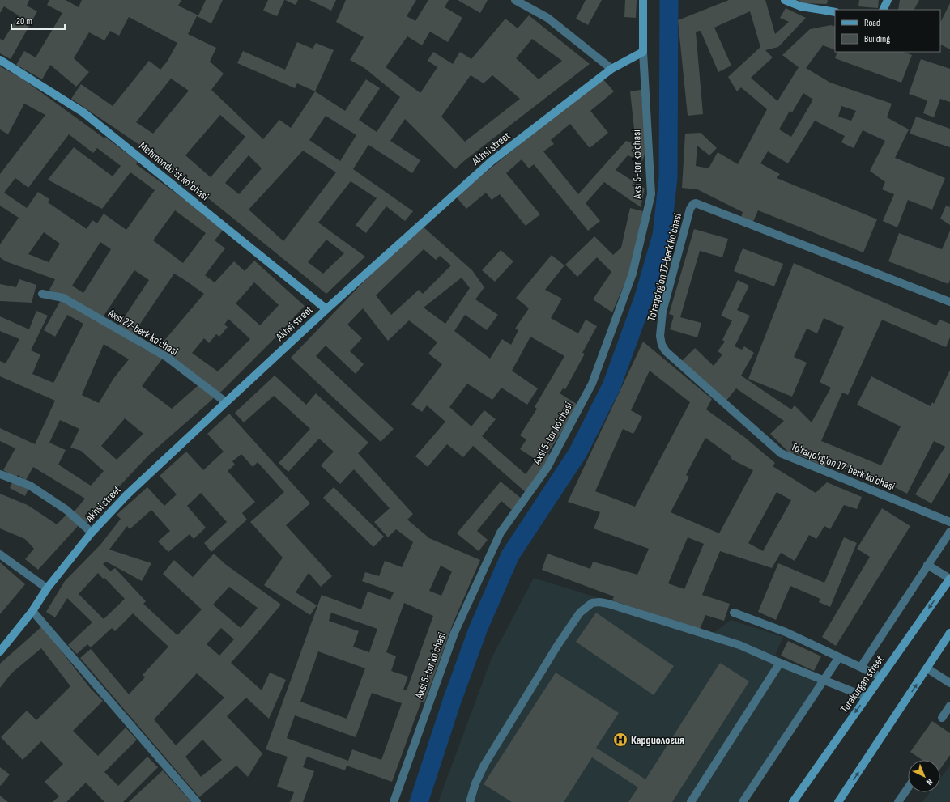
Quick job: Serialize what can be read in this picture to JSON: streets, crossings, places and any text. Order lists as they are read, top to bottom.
{
  "streets": {
    "street": [
      "Akhsi street",
      "Аxsi 5-tor koʼchasi",
      "Mehmondoʻst koʻchasi",
      "To'raqo'rg'on 17-berk koʼchasi",
      "Аxsi 27-berk koʼchasi",
      "Turakurgan street"
    ]
  },
  "crossings": [
    ["Akhsi street", "Аxsi 5-tor koʼchasi"],
    ["Akhsi street", "Mehmondoʻst koʻchasi"],
    ["Akhsi street", "Аxsi 27-berk koʼchasi"]
  ],
  "places": {
    "hospital": ["Кардиология"]
  },
  "legend": ["Road", "Building"],
  "scale_bar": "20 m",
  "north": "bottom right"
}
